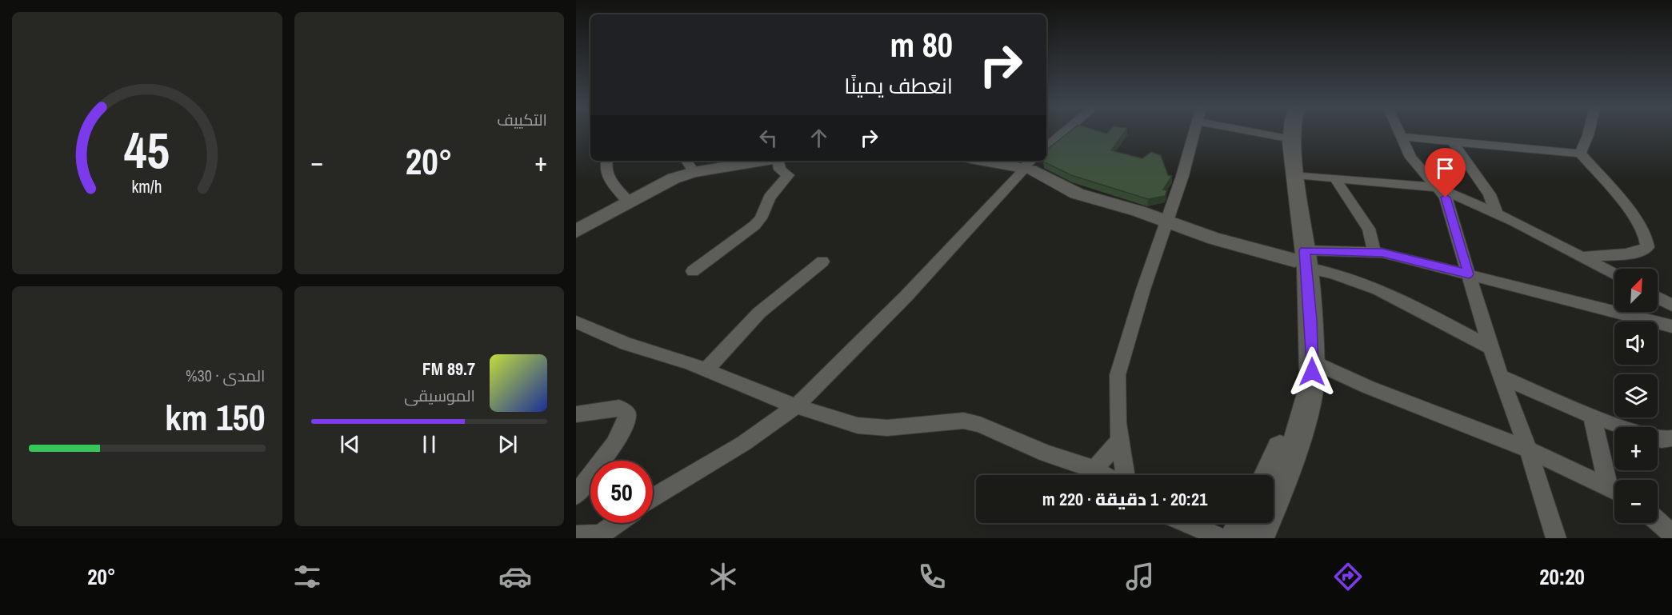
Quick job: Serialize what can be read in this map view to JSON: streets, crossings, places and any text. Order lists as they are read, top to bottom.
{
  "north": "top right",
  "page": {
    "tile": [
      "التكييف",
      ["المدى · 30%", "150 km"]
    ],
    "turn": ["80 m", "انعطف يمينًا"],
    "heat": ["−", "20°", "+"],
    "map_buttons": ["+", "−"],
    "song": ["89.7 FM", "الموسيقى"],
    "limit": "50",
    "trip": "20:21 · 1 دقيقة · 220 m",
    "tabs": ["20:20", "20°"],
    "gauge": ["45", "km/h"]
  }
}
